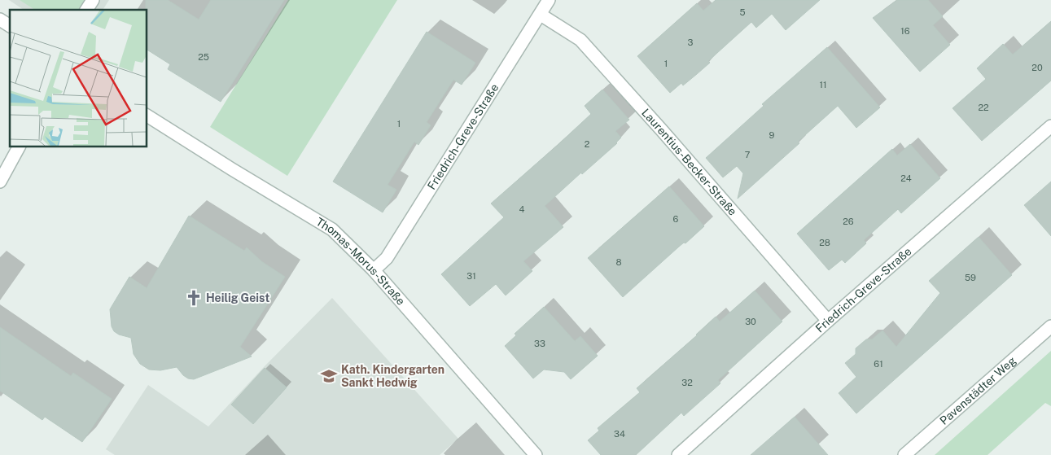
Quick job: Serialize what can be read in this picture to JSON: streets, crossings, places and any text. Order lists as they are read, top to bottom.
{
  "streets": {
    "street": [
      "Friedrich-Greve-Straße",
      "Laurentius-Becker-Straße",
      "Thomas-Morus-Straße",
      "Pavenstädter Weg"
    ]
  },
  "crossings": [
    ["Friedrich-Greve-Straße", "Laurentius-Becker-Straße"],
    ["Friedrich-Greve-Straße", "Thomas-Morus-Straße"]
  ],
  "places": {
    "church": ["Heilig Geist"],
    "school or university": ["Kath. Kindergarten Sankt Hedwig"]
  },
  "house_numbers": [
    "5",
    "16",
    "3",
    "25",
    "1",
    "20",
    "11",
    "22",
    "1",
    "9",
    "2",
    "7",
    "24",
    "4",
    "6",
    "26",
    "28",
    "8",
    "31",
    "59",
    "30",
    "33",
    "61",
    "32",
    "34"
  ]
}
